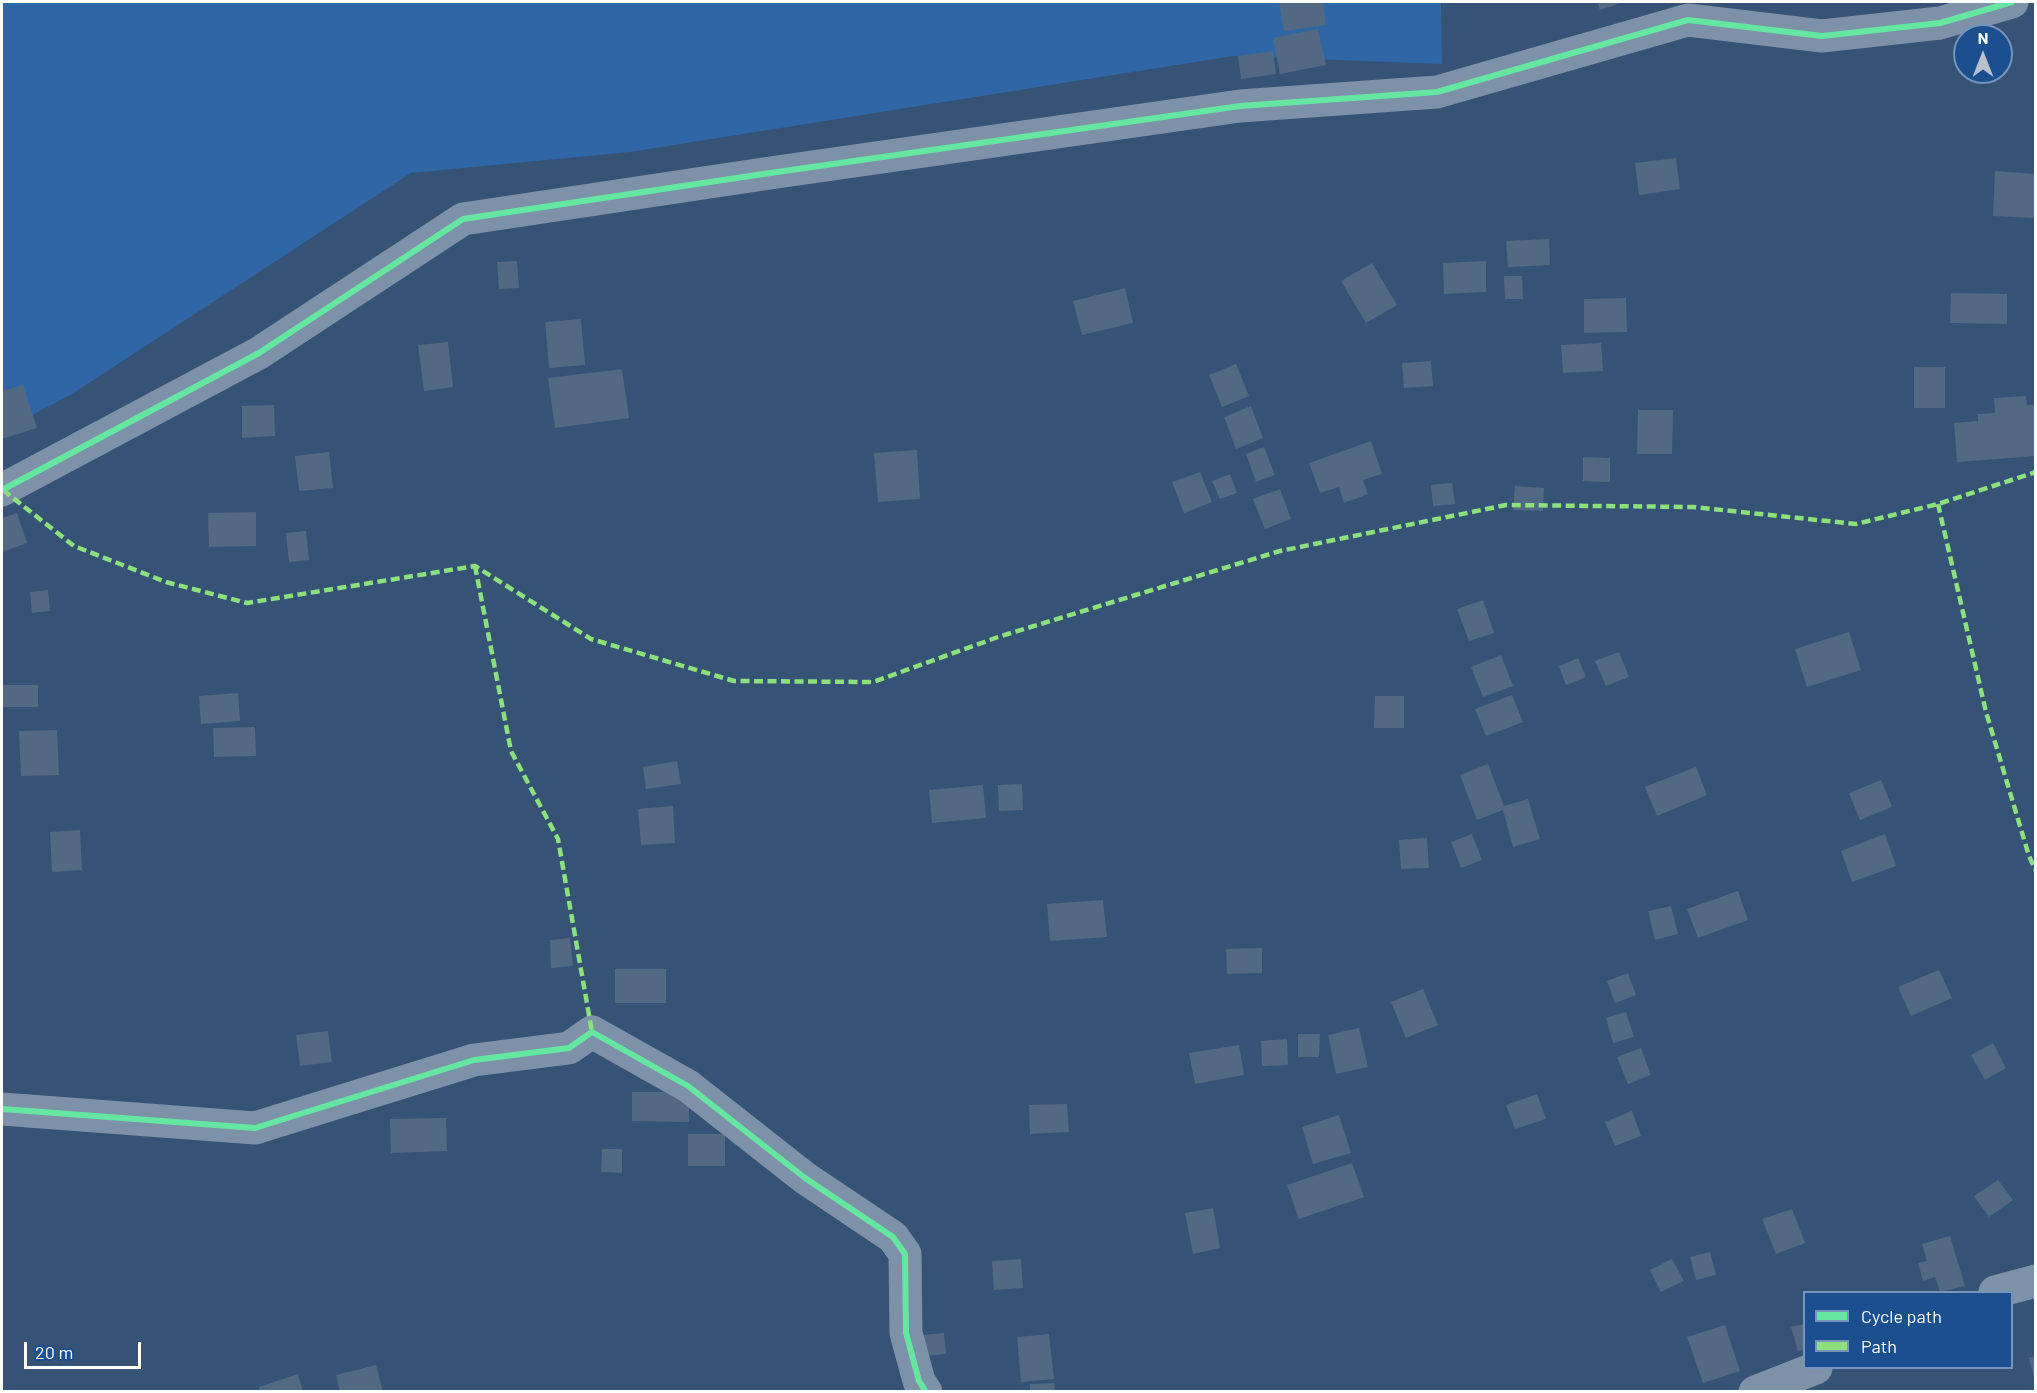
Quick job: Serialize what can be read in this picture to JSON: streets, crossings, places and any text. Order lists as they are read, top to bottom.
{
  "legend": ["Cycle path", "Path"],
  "scale_bar": "20 m",
  "north": "top"
}
